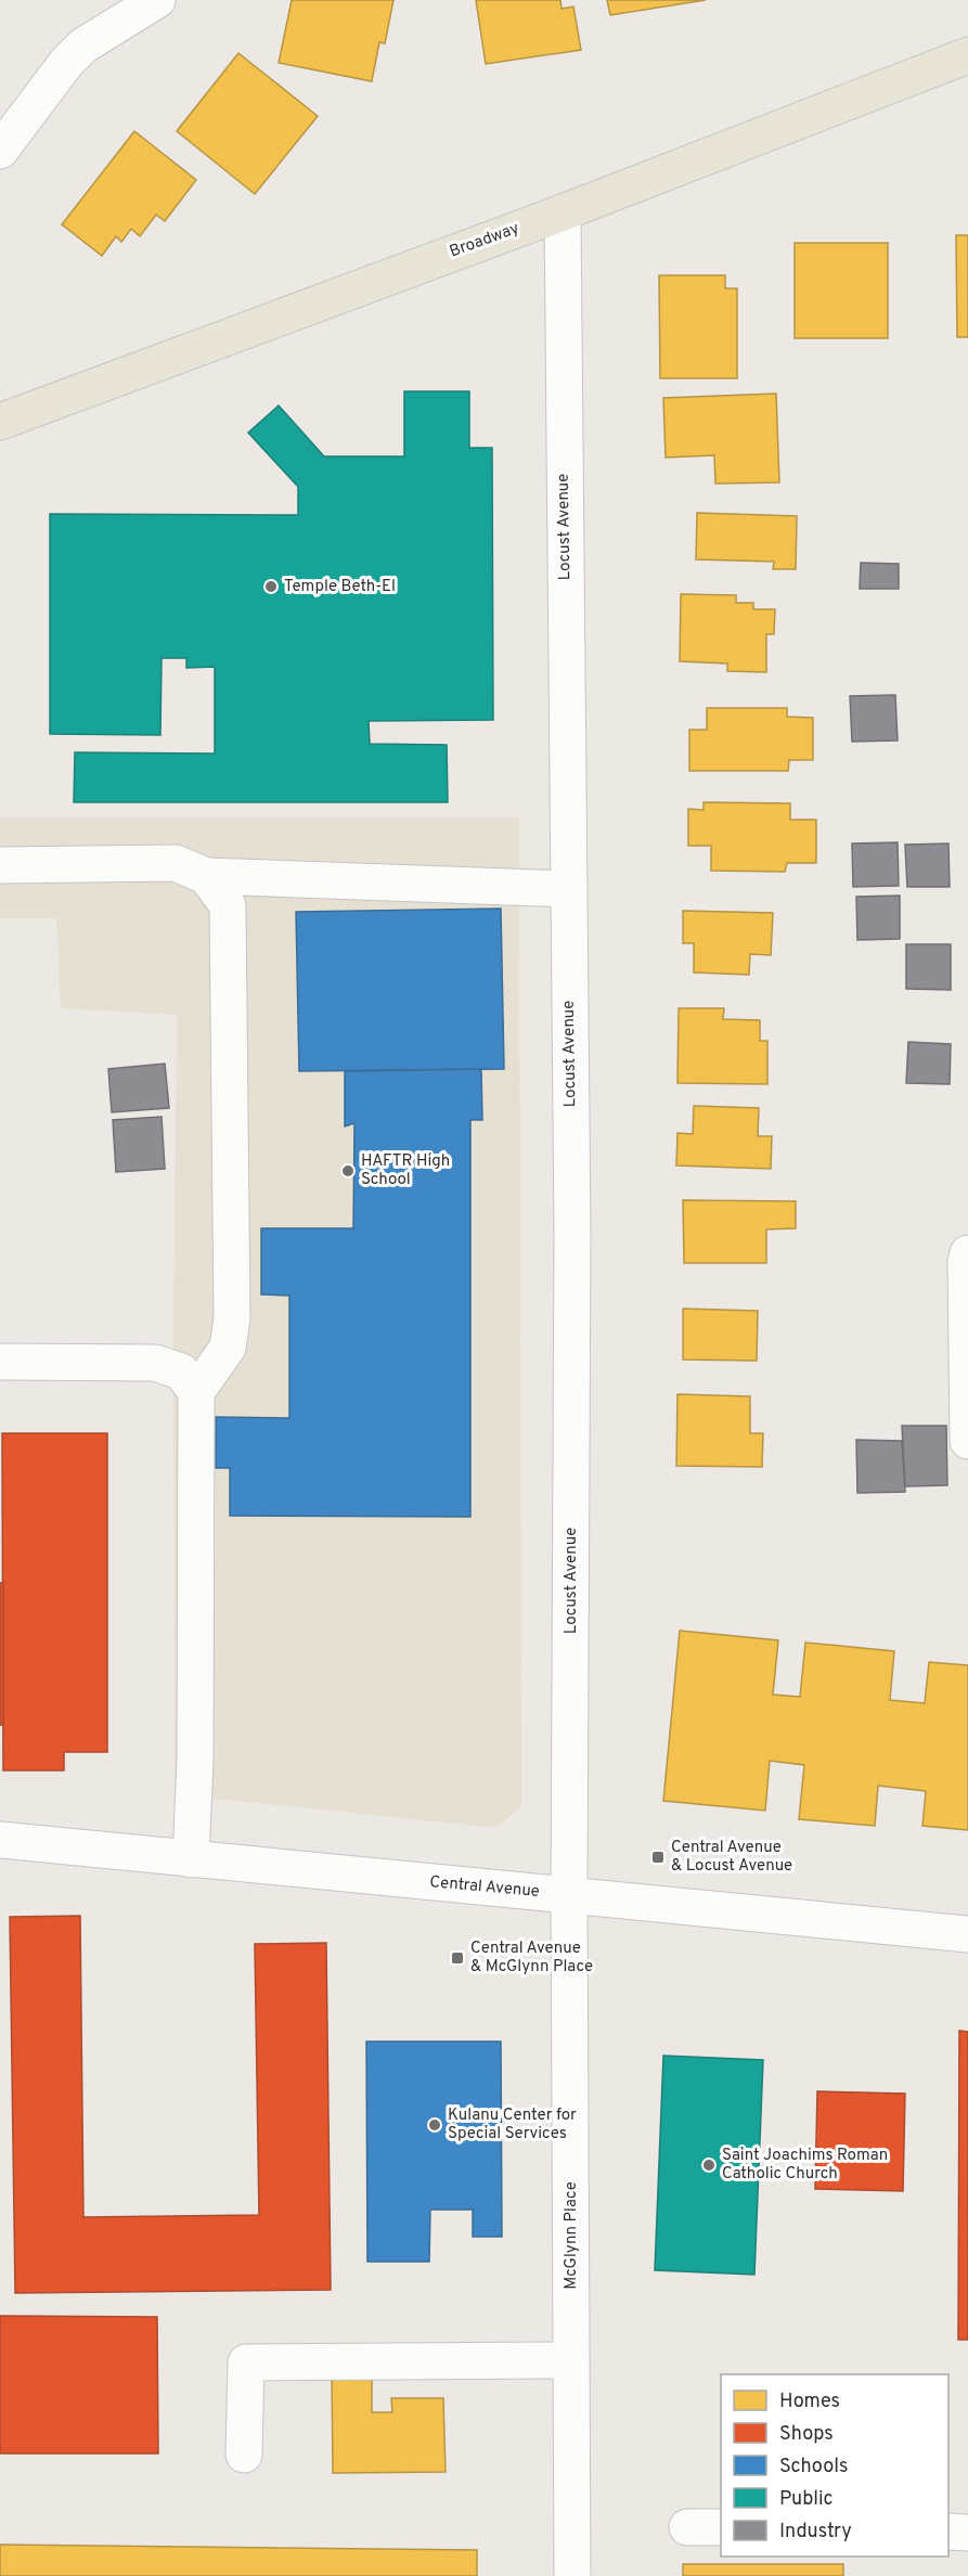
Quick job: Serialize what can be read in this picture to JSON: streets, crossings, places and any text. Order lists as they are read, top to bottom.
{
  "streets": {
    "main road": ["Broadway"],
    "street": ["Locust Avenue", "Central Avenue", "McGlynn Place"]
  },
  "crossings": [
    ["Broadway", "Locust Avenue"],
    ["Locust Avenue", "Central Avenue"],
    ["Locust Avenue", "McGlynn Place"],
    ["Central Avenue", "McGlynn Place"]
  ],
  "places": {
    "other": [
      "Temple Beth-El",
      "HAFTR High School",
      "Kulanu Center for Special Services",
      "Saint Joachims Roman Catholic Church"
    ],
    "transit": ["Central Avenue & Locust Avenue", "Central Avenue & McGlynn Place"]
  },
  "legend": [
    "Homes",
    "Shops",
    "Schools",
    "Public",
    "Industry"
  ]
}
